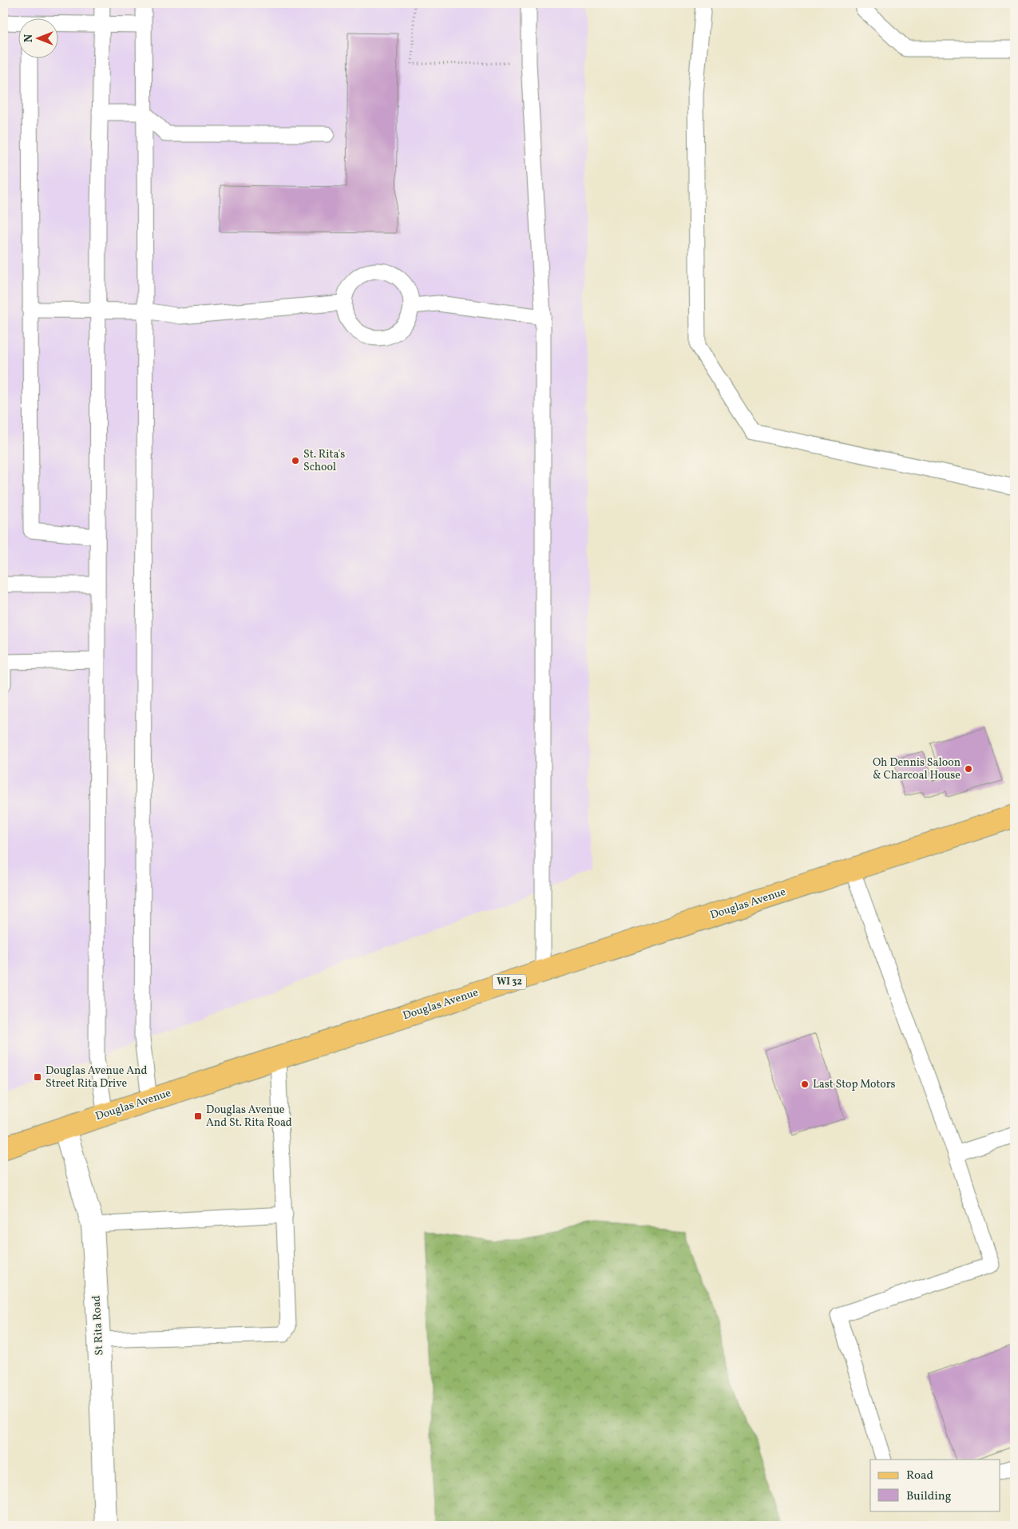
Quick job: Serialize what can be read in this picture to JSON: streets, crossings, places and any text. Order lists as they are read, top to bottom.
{
  "streets": {
    "main road": ["Douglas Avenue", "WI 32"],
    "street": ["St Rita Road"]
  },
  "crossings": [
    ["Douglas Avenue", "St Rita Road"]
  ],
  "places": {
    "other": ["St. Rita's School", "Oh Dennis Saloon & Charcoal House", "Last Stop Motors"],
    "transit": ["Douglas Avenue And Street Rita Drive", "Douglas Avenue And St. Rita Road"]
  },
  "legend": ["Road", "Building"],
  "north": "left"
}
